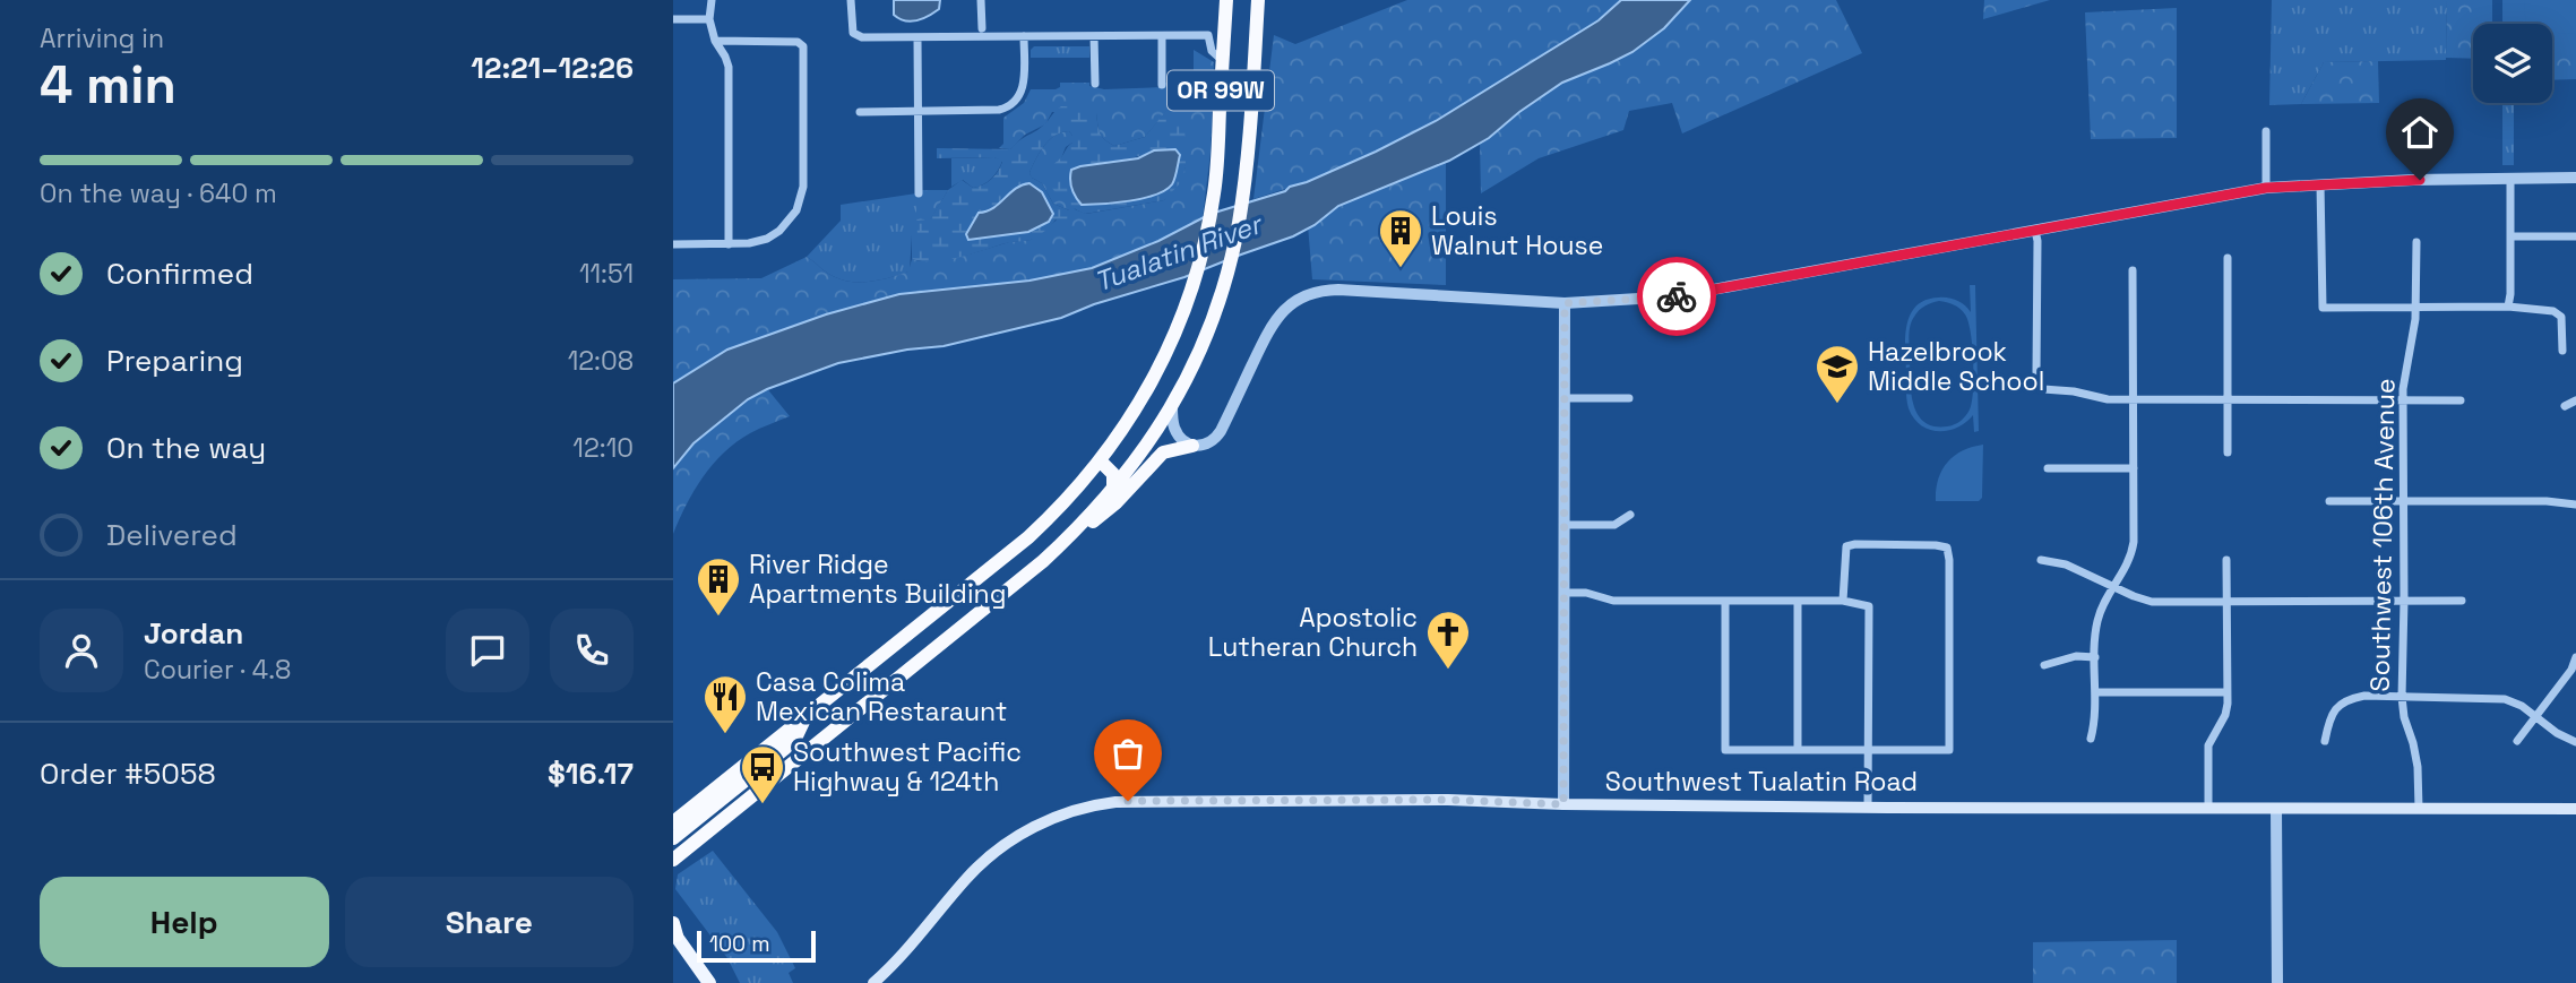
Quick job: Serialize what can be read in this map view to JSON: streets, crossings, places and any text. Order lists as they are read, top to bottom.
{
  "streets": {
    "highway": ["OR 99W"],
    "main road": ["Southwest Tualatin Road"],
    "street": ["Southwest 106th Avenue"]
  },
  "crossings": [
    ["Southwest 106th Avenue", "Southwest Tualatin Road"]
  ],
  "water": ["Tualatin River"],
  "places": {
    "building": ["Louis Walnut House", "River Ridge Apartments Building"],
    "school or university": ["Hazelbrook Middle School"],
    "church": ["Apostolic Lutheran Church"],
    "restaurant": ["Casa Colima Mexican Restaraunt"],
    "bus stop": ["Southwest Pacific Highway & 124th"]
  },
  "scale_bar": "100 m",
  "page": {
    "heading": ["4 min", "Arriving in", "12:21–12:26"],
    "panel": [
      "Jordan",
      "Courier · 4.8",
      "Order #5058",
      "$16.17"
    ],
    "bar": "On the way · 640 m",
    "list": [
      ["Confirmed", "11:51"],
      ["Preparing", "12:08"],
      ["On the way", "12:10"],
      "Delivered"
    ],
    "buttons": ["Help", "Share"],
    "scale": "100 m"
  }
}
